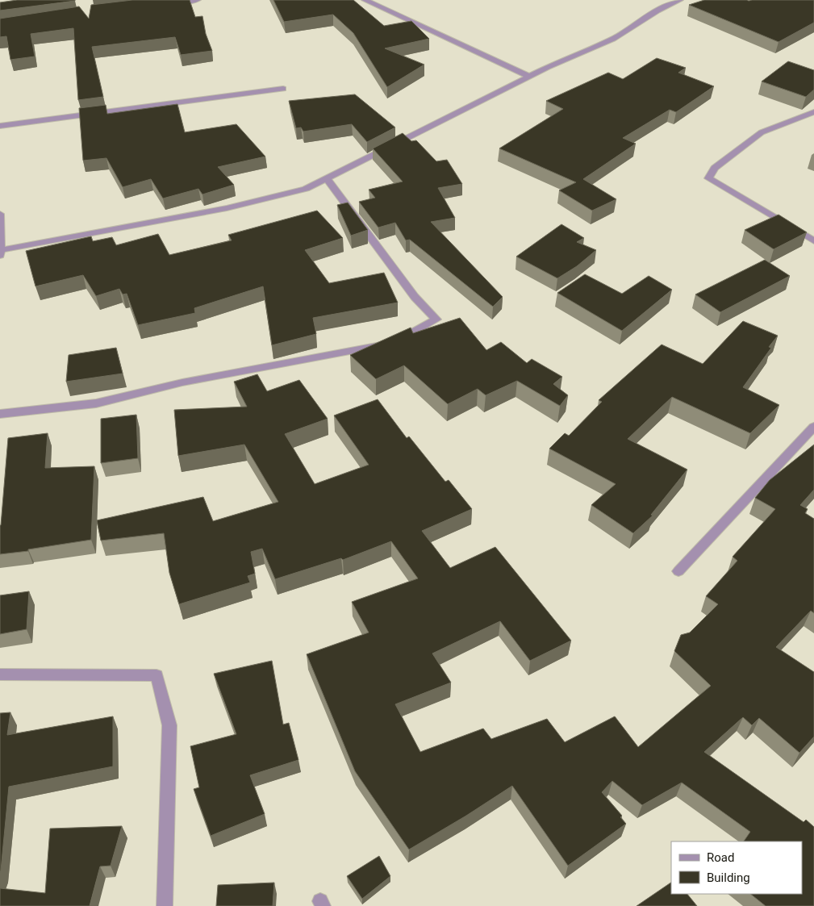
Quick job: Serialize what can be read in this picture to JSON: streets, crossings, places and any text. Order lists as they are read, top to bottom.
{
  "legend": ["Road", "Building"]
}
